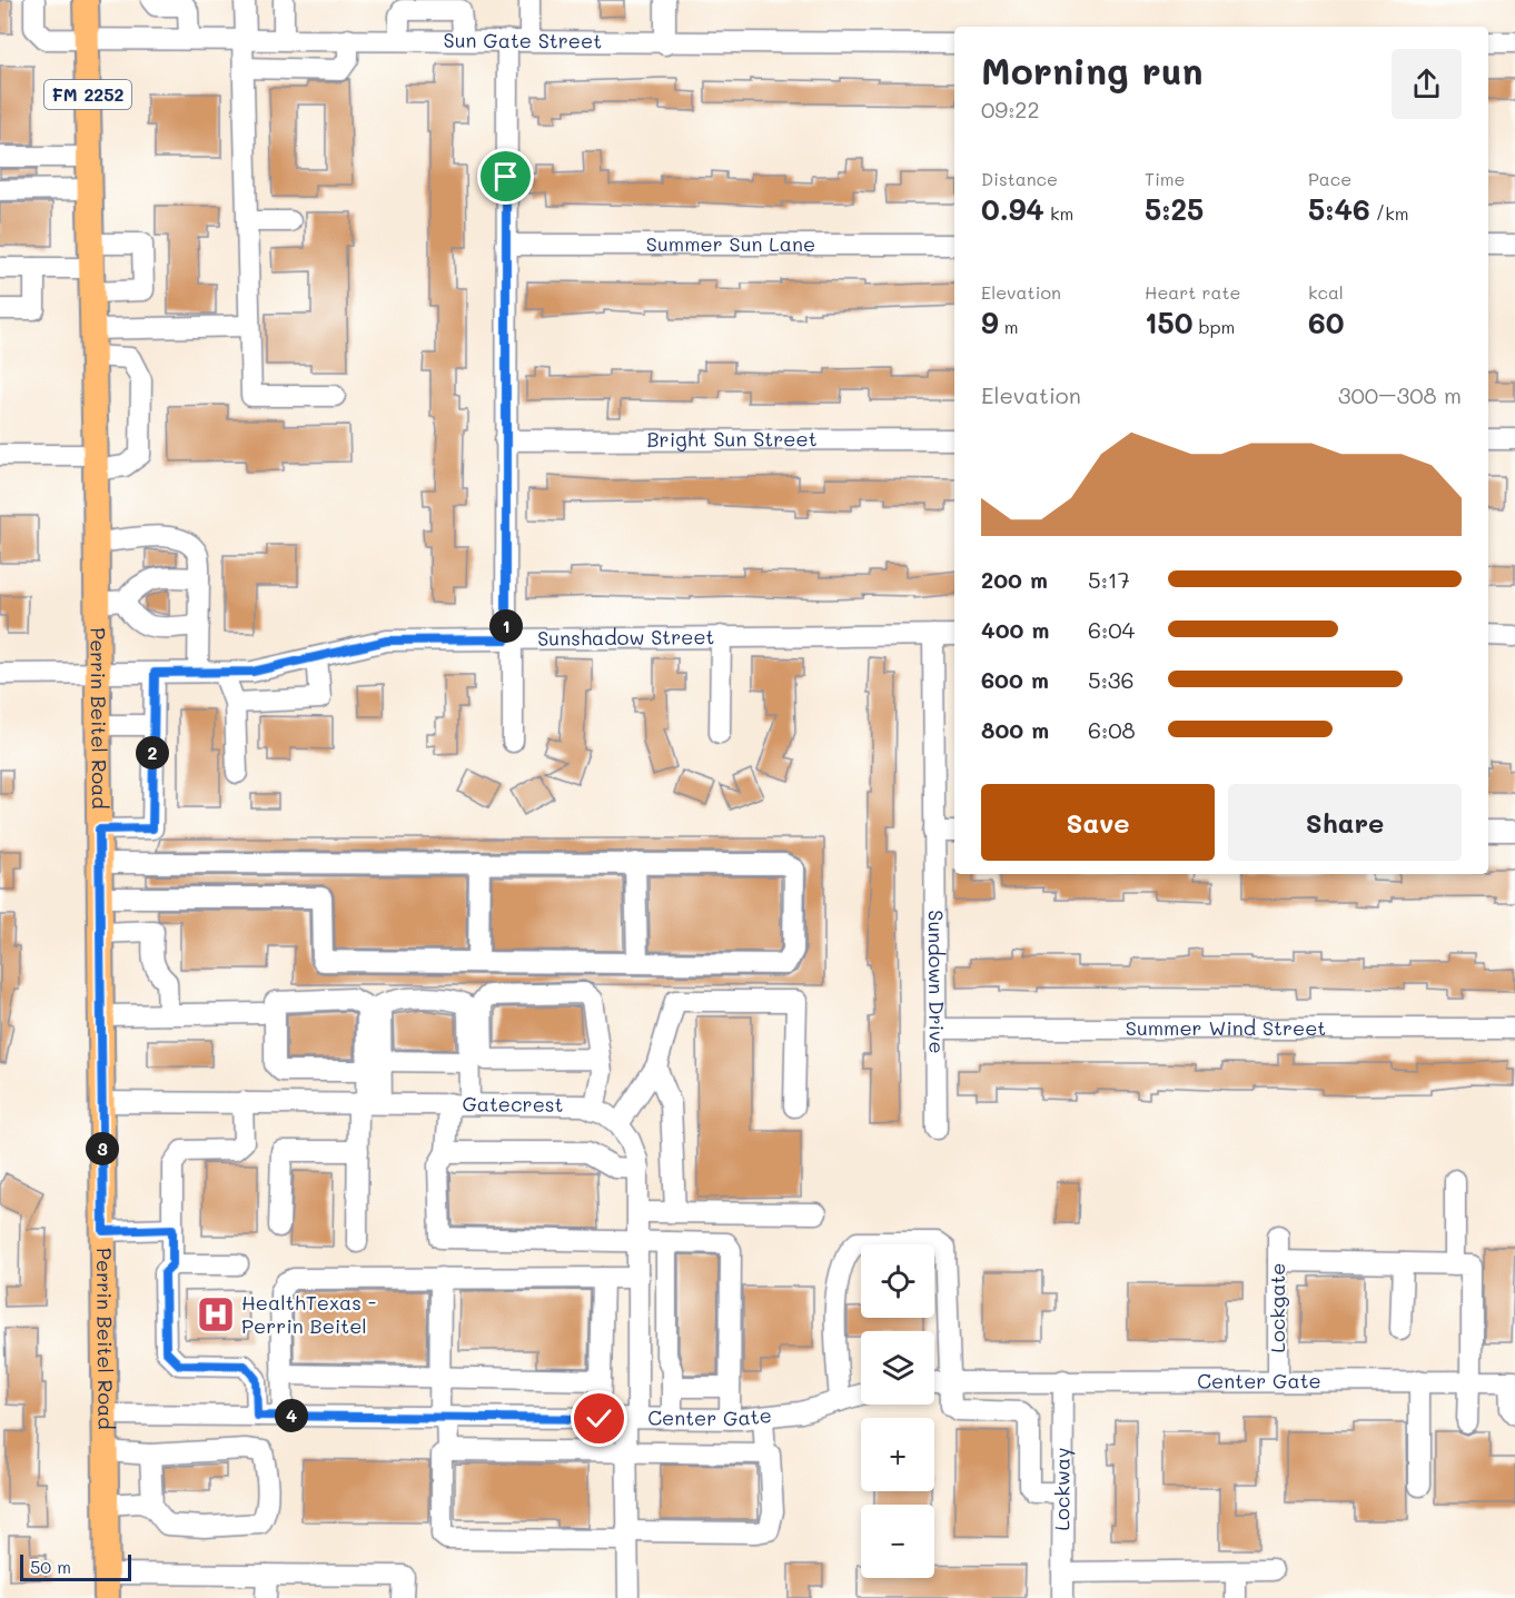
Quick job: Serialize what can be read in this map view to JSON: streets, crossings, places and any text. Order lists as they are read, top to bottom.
{
  "streets": {
    "main road": ["FM 2252", "Perrin Beitel Road"],
    "street": [
      "Sun Gate Street",
      "Summer Sun Lane",
      "Bright Sun Street",
      "Sunshadow Street",
      "Sundown Drive",
      "Summer Wind Street",
      "Gatecrest",
      "Lockgate",
      "Center Gate",
      "Lockway"
    ]
  },
  "crossings": [
    ["Sun Gate Street", "Perrin Beitel Road"],
    ["Sunshadow Street", "Perrin Beitel Road"],
    ["Sunshadow Street", "Sundown Drive"],
    ["Perrin Beitel Road", "Gatecrest"],
    ["Perrin Beitel Road", "Center Gate"],
    ["Sundown Drive", "Summer Wind Street"],
    ["Lockgate", "Center Gate"],
    ["Center Gate", "Lockway"]
  ],
  "places": {
    "hospital": ["HealthTexas - Perrin Beitel"]
  },
  "scale_bar": "50 m",
  "page": {
    "heading": ["Morning run", "09:22"],
    "stats": [
      ["Distance", "0.94 km"],
      ["Time", "5:25"],
      ["Pace", "5:46 /km"],
      ["Elevation", "9 m"],
      ["Heart rate", "150 bpm"],
      ["kcal", "60"]
    ],
    "chart": ["Elevation", "300–308 m"],
    "list": [
      {
        "name": "200 m",
        "note": "5:17"
      },
      {
        "name": "400 m",
        "note": "6:04"
      },
      {
        "name": "600 m",
        "note": "5:36"
      },
      {
        "name": "800 m",
        "note": "6:08"
      }
    ],
    "pins": [
      "1",
      "2",
      "3",
      "4"
    ],
    "buttons": ["Save", "Share"],
    "map_buttons": ["+", "−"],
    "scale": "50 m"
  }
}
